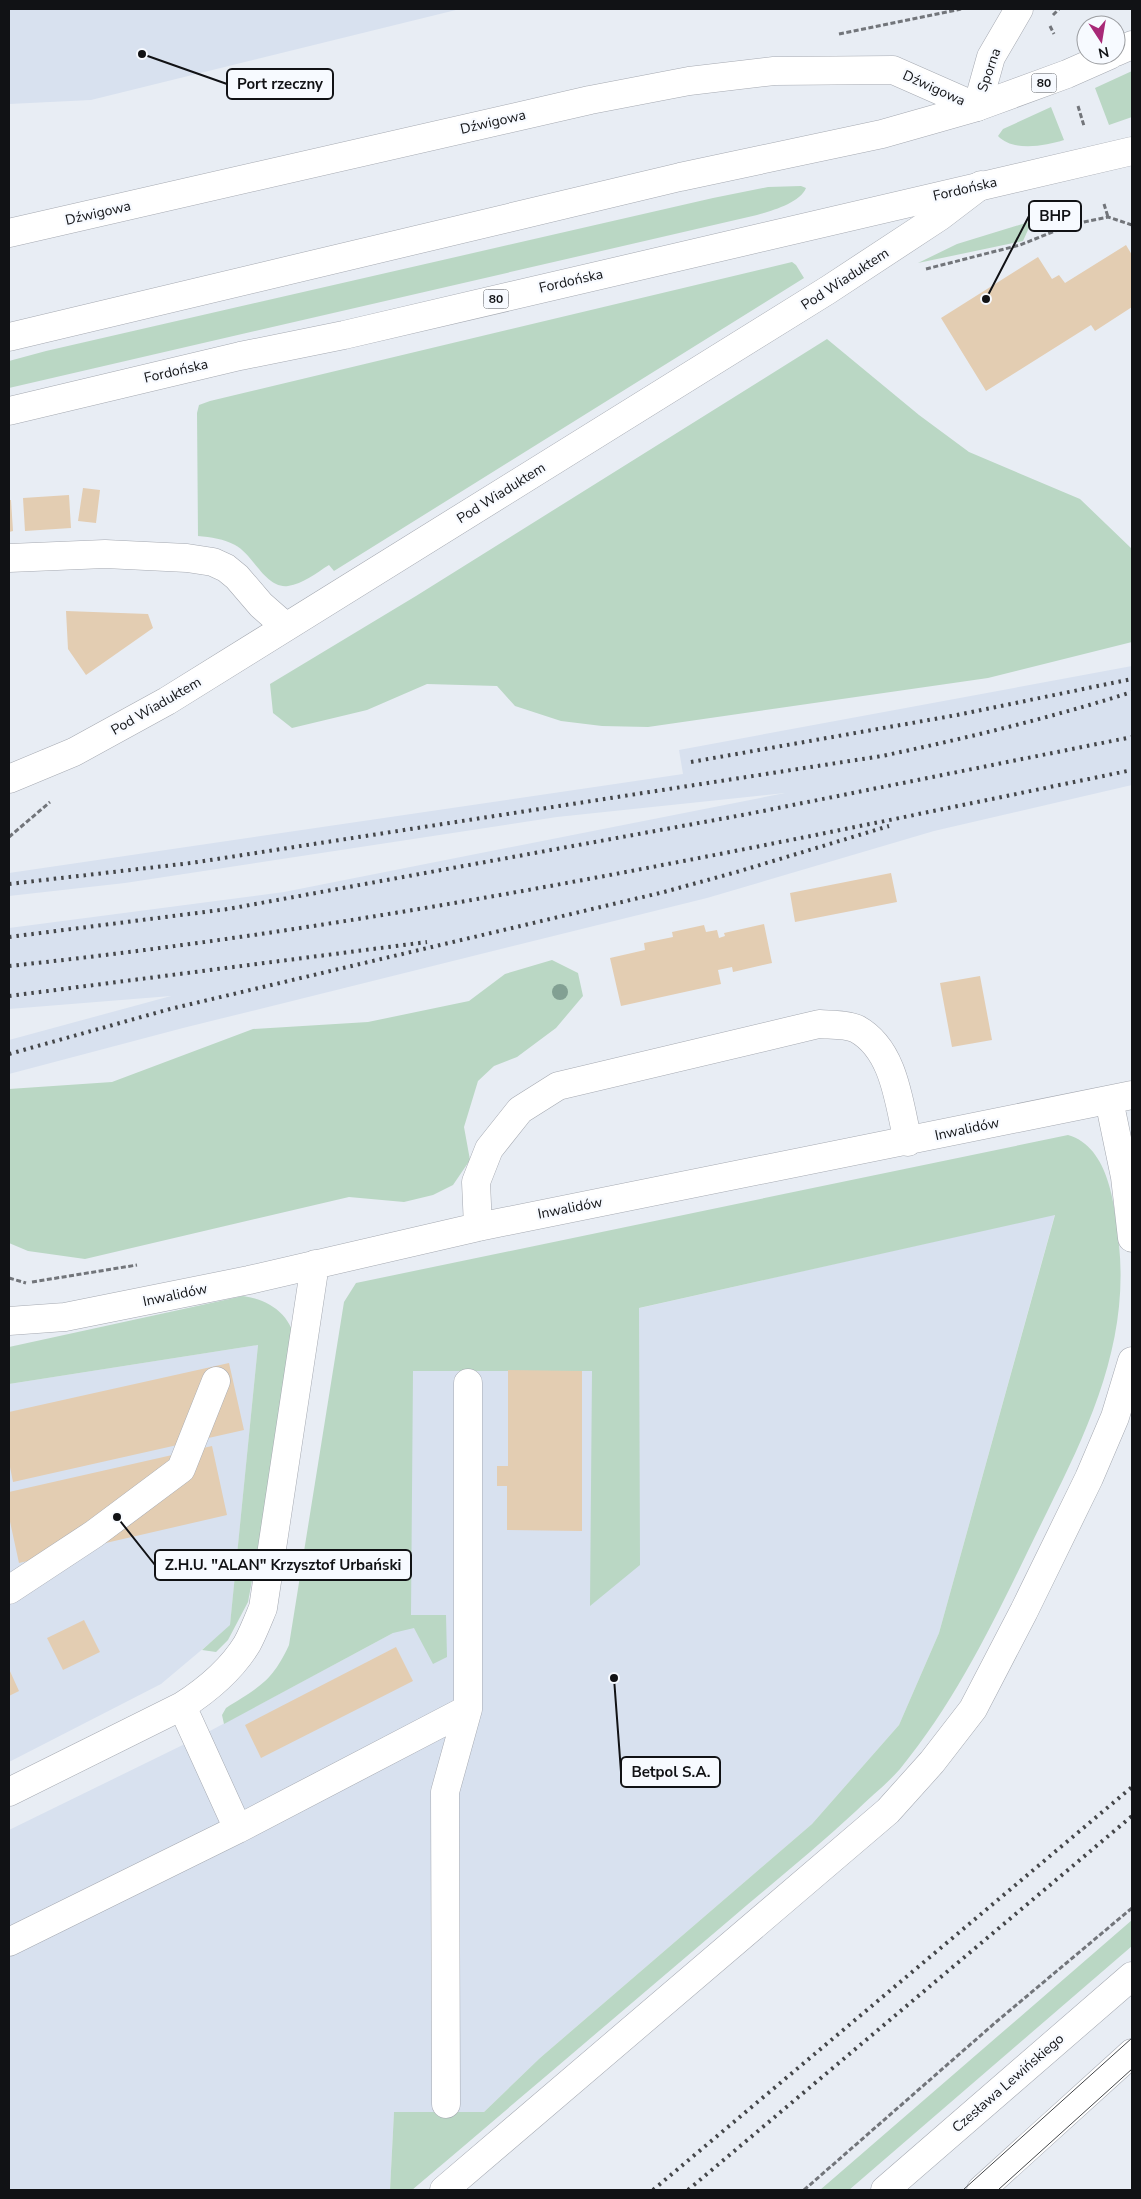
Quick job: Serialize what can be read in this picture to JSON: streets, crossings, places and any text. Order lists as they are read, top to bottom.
{
  "streets": {
    "street": [
      "Sporna",
      "80",
      "Dźwigowa",
      "Fordońska",
      "Pod Wiaduktem",
      "Inwalidów",
      "Czesława Lewińskiego"
    ]
  },
  "crossings": [
    ["Sporna", "80"],
    ["Sporna", "Dźwigowa"],
    ["80", "Dźwigowa"],
    ["Fordońska", "Pod Wiaduktem"]
  ],
  "places": [
    "Port rzeczny",
    "BHP",
    "Z.H.U. \"ALAN\" Krzysztof Urbański",
    "Betpol S.A."
  ],
  "north": "bottom"
}
